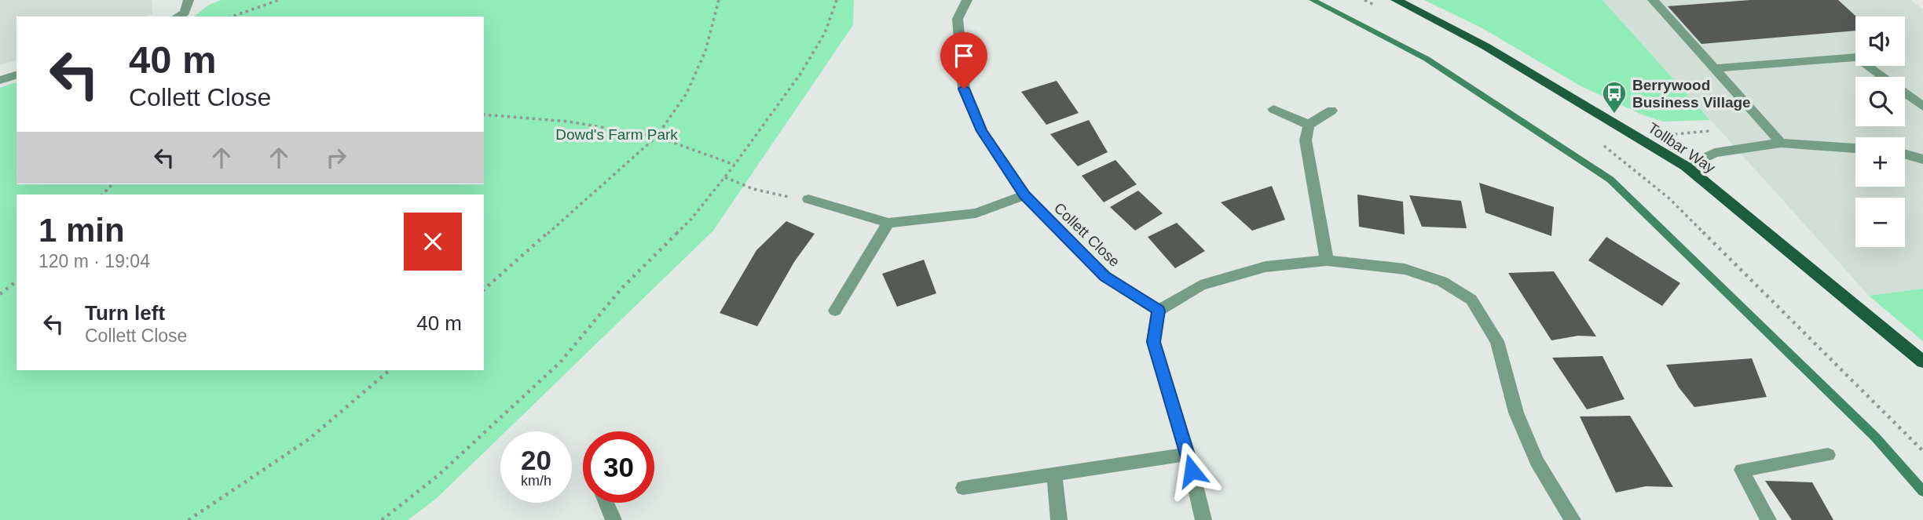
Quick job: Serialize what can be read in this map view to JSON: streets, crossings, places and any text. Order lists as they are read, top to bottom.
{
  "streets": {
    "main road": ["Tollbar Way"],
    "street": ["Collett Close"]
  },
  "parks": ["Dowd's Farm Park"],
  "places": {
    "bus stop": ["Berrywood Business Village"]
  },
  "page": {
    "map_buttons": ["+", "−"],
    "turn": ["40 m", "Collett Close"],
    "heading": ["1 min", "120 m · 19:04"],
    "list": [
      {
        "name": "Turn left",
        "note": "Collett Close",
        "value": "40 m"
      }
    ],
    "speed": "20 km/h",
    "limit": "30"
  }
}
